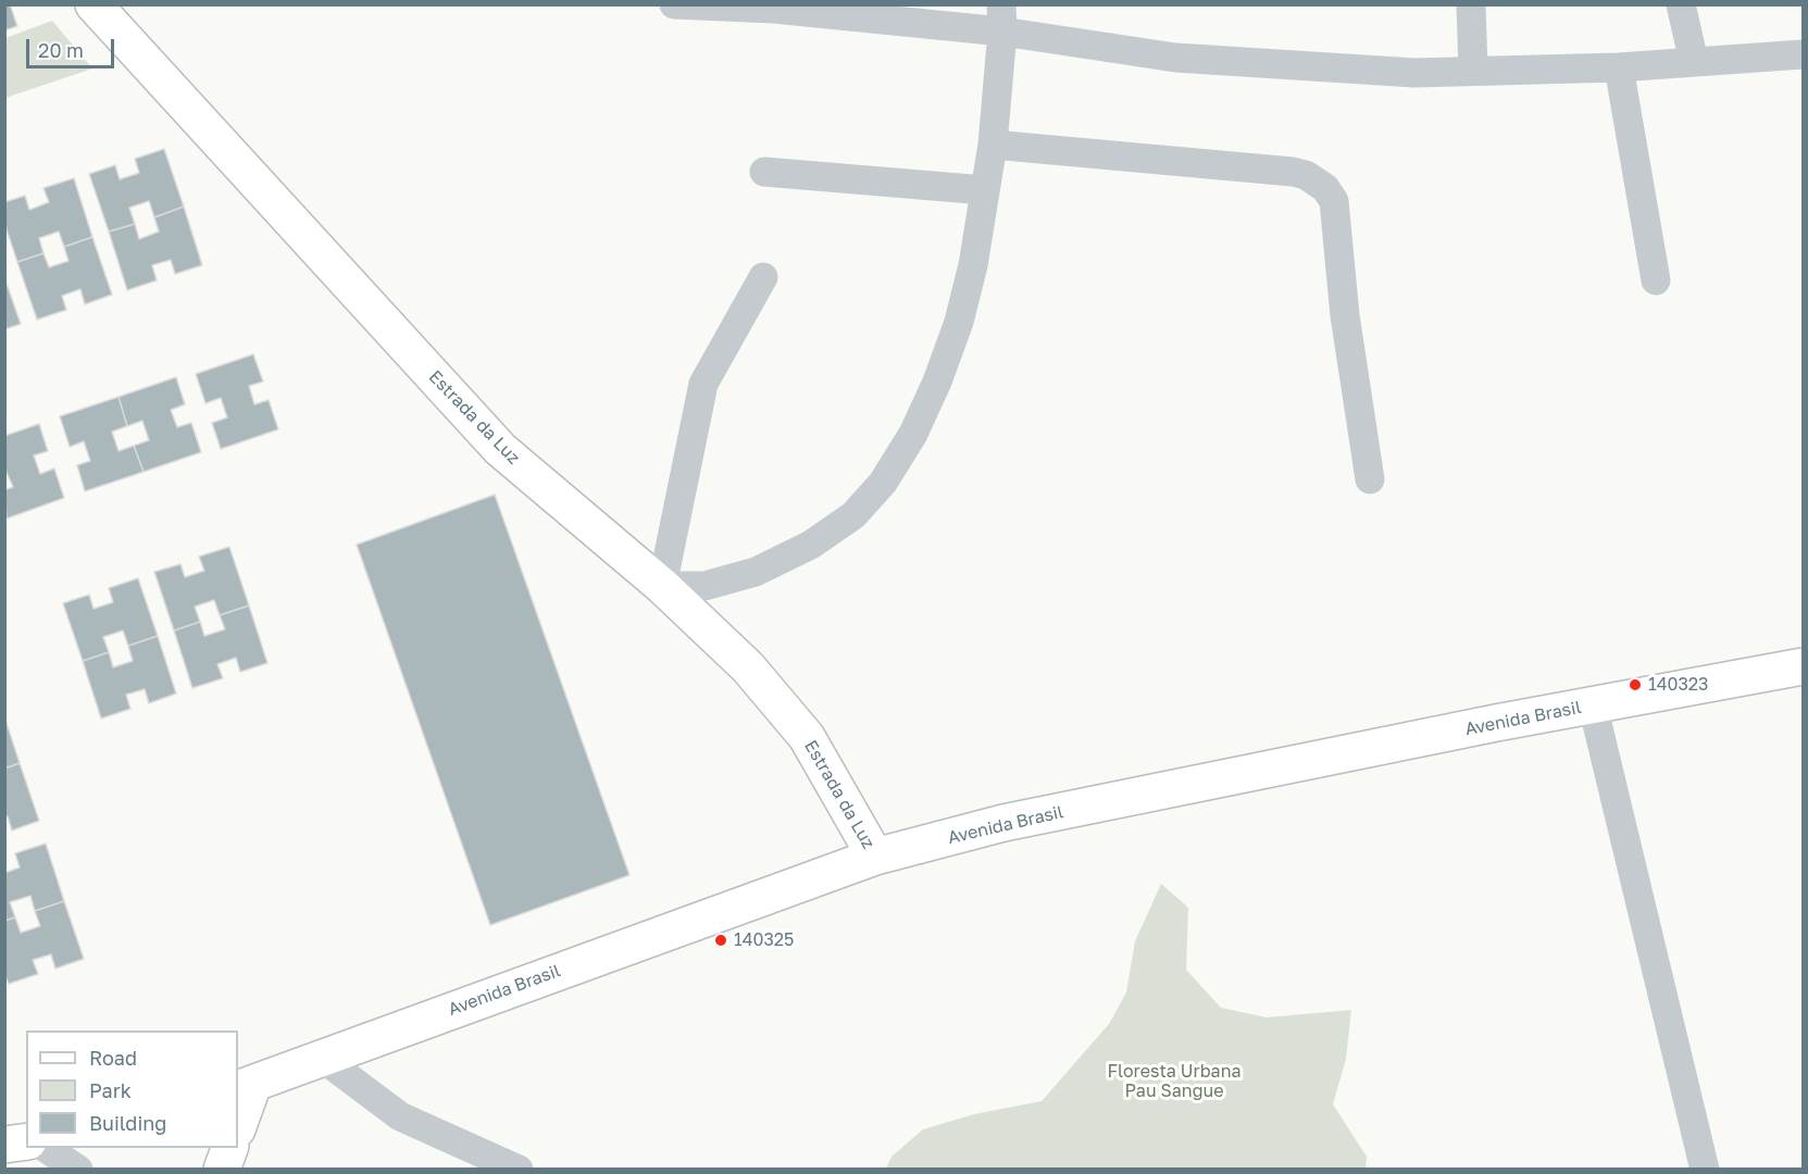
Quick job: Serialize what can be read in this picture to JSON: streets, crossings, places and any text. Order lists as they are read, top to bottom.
{
  "streets": {
    "main road": ["Estrada da Luz", "Avenida Brasil"]
  },
  "crossings": [
    ["Estrada da Luz", "Avenida Brasil"]
  ],
  "parks": ["Floresta Urbana Pau Sangue"],
  "places": ["140323", "140325"],
  "legend": ["Road", "Park", "Building"],
  "scale_bar": "20 m"
}
